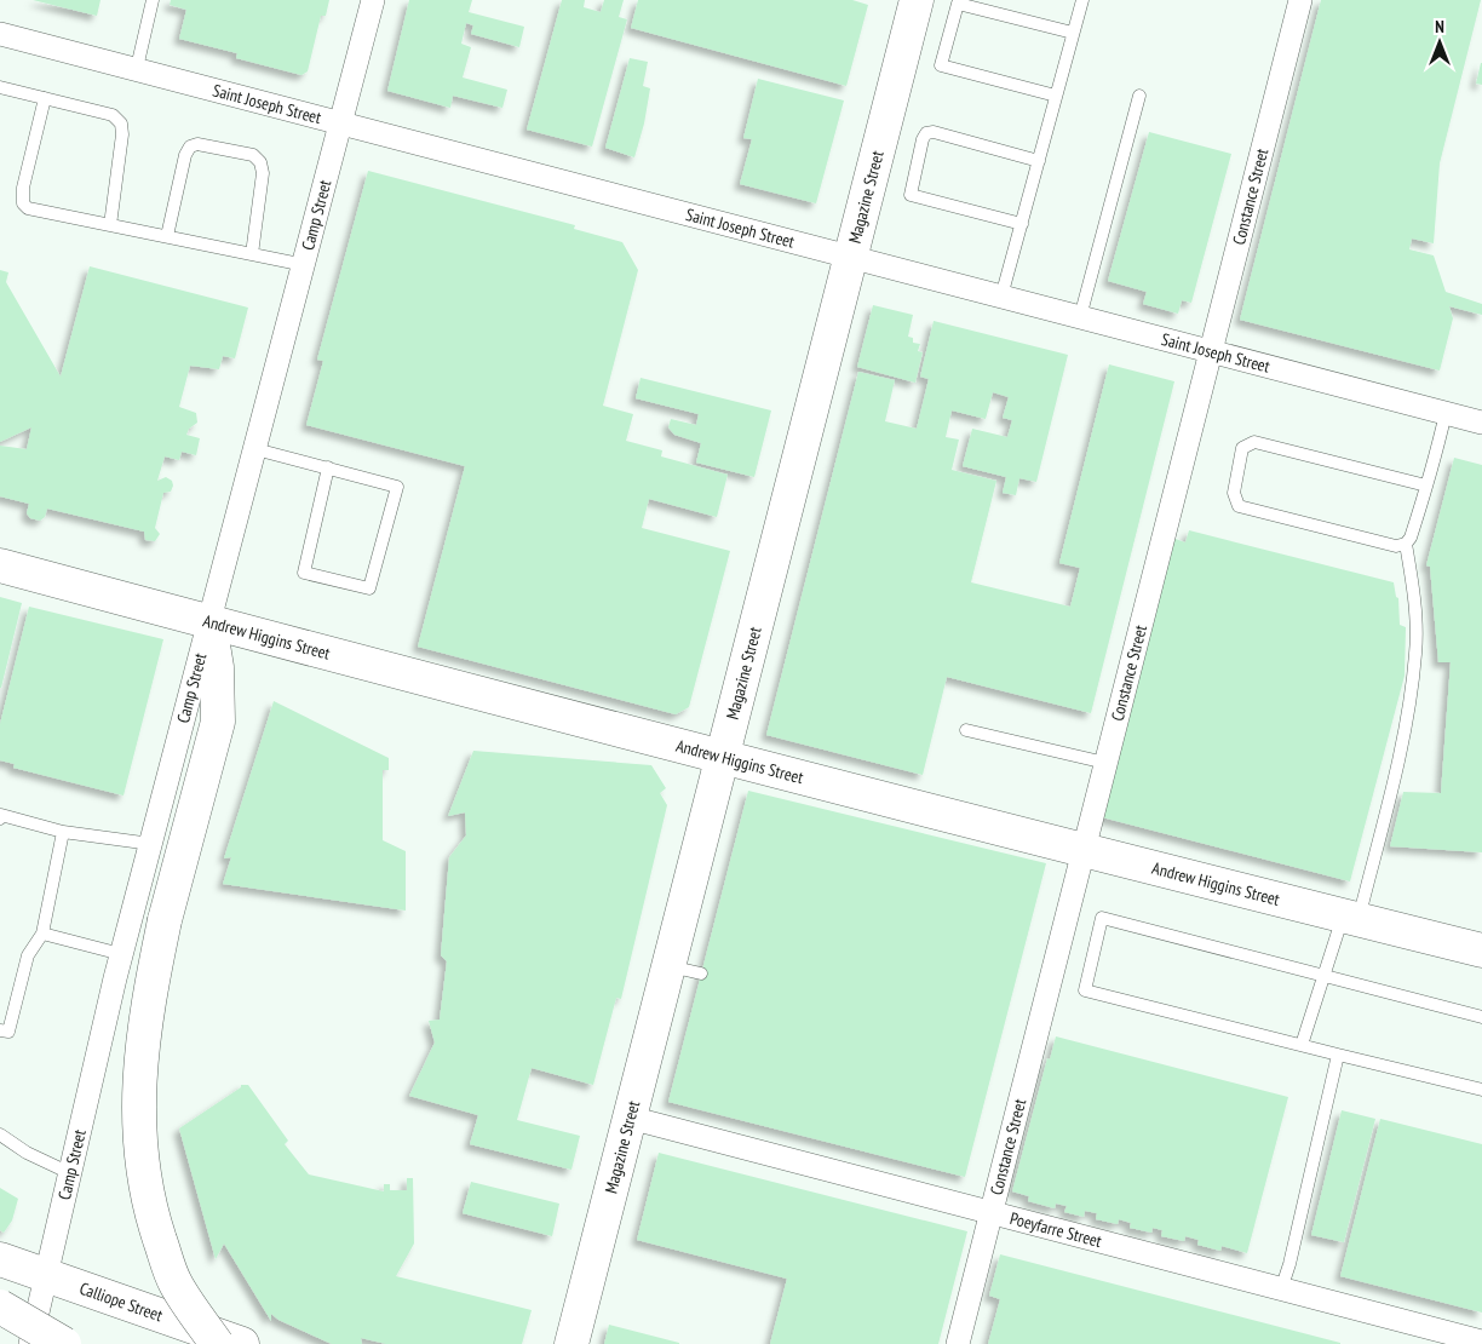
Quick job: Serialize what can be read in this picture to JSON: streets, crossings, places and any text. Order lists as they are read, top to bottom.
{
  "streets": {
    "main road": ["Magazine Street", "Andrew Higgins Street", "Calliope Street"],
    "street": [
      "Saint Joseph Street",
      "Constance Street",
      "Camp Street",
      "Poeyfarre Street"
    ]
  },
  "crossings": [
    ["Saint Joseph Street", "Magazine Street"],
    ["Saint Joseph Street", "Constance Street"],
    ["Saint Joseph Street", "Camp Street"],
    ["Magazine Street", "Andrew Higgins Street"],
    ["Magazine Street", "Poeyfarre Street"],
    ["Constance Street", "Andrew Higgins Street"],
    ["Constance Street", "Poeyfarre Street"],
    ["Camp Street", "Andrew Higgins Street"],
    ["Camp Street", "Calliope Street"]
  ],
  "north": "top"
}
